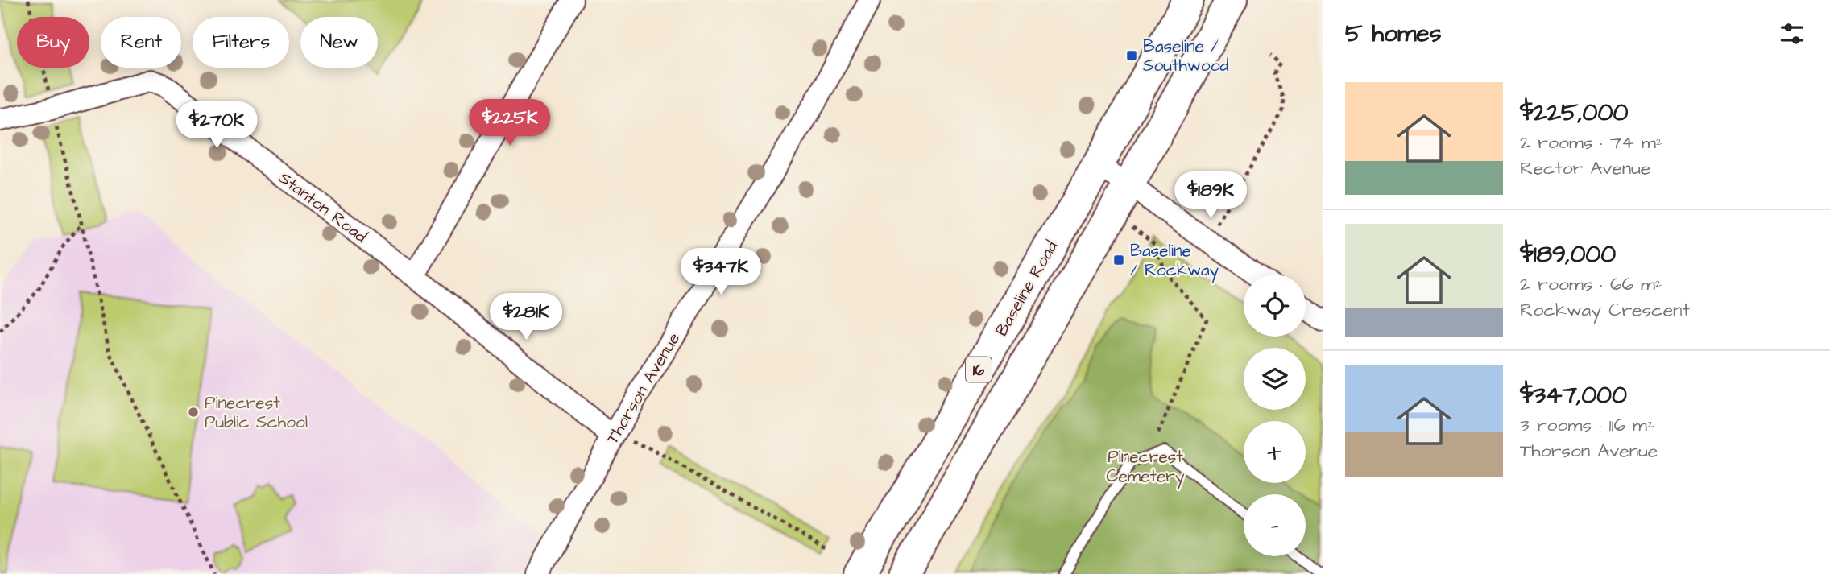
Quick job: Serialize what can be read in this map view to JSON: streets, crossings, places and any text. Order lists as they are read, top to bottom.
{
  "streets": {
    "main road": ["Baseline Road", "16"],
    "street": ["Stanton Road", "Thorson Avenue"]
  },
  "crossings": [
    ["Stanton Road", "Thorson Avenue"]
  ],
  "parks": ["Pinecrest Cemetery"],
  "places": {
    "transit": ["Baseline / Southwood", "Baseline / Rockway"],
    "other": ["Pinecrest Public School"]
  },
  "page": {
    "heading": "5 homes",
    "chip": [
      "Buy",
      "Rent",
      "Filters",
      "New"
    ],
    "list": [
      {
        "name": "$225,000",
        "note": "2 rooms · 74 m² · Rector Avenue"
      },
      {
        "name": "$189,000",
        "note": "2 rooms · 66 m² · Rockway Crescent"
      },
      {
        "name": "$347,000",
        "note": "3 rooms · 116 m² · Thorson Avenue"
      }
    ],
    "price": [
      "$225K",
      "$270K",
      "$189K",
      "$347K",
      "$281K"
    ],
    "map_buttons": ["+", "−"]
  }
}
